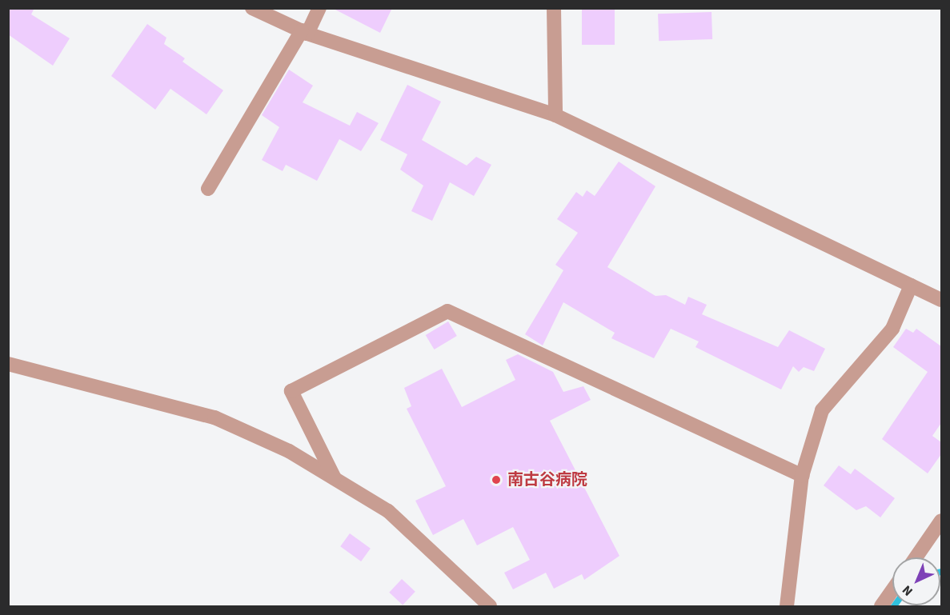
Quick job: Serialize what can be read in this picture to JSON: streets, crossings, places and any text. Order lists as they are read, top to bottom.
{
  "places": ["南古谷病院"],
  "north": "bottom left"
}
